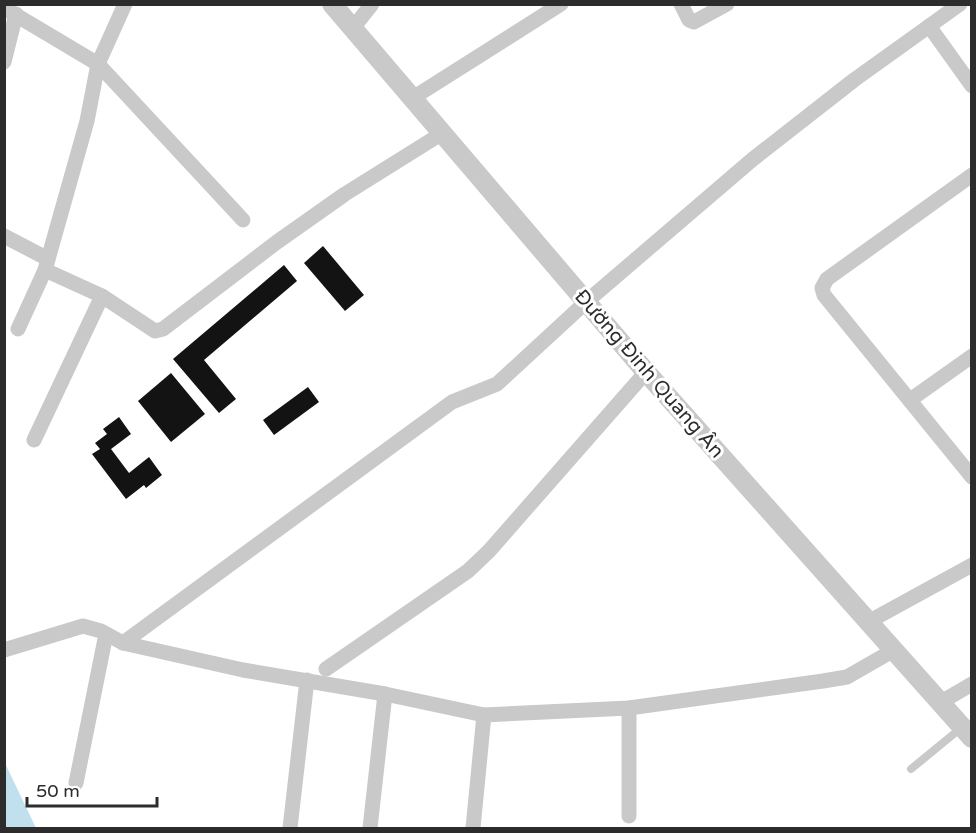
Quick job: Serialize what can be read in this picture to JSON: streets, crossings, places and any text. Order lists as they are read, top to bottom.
{
  "streets": {
    "street": ["Đường Đinh Quang Ân"]
  },
  "scale_bar": "50 m"
}
